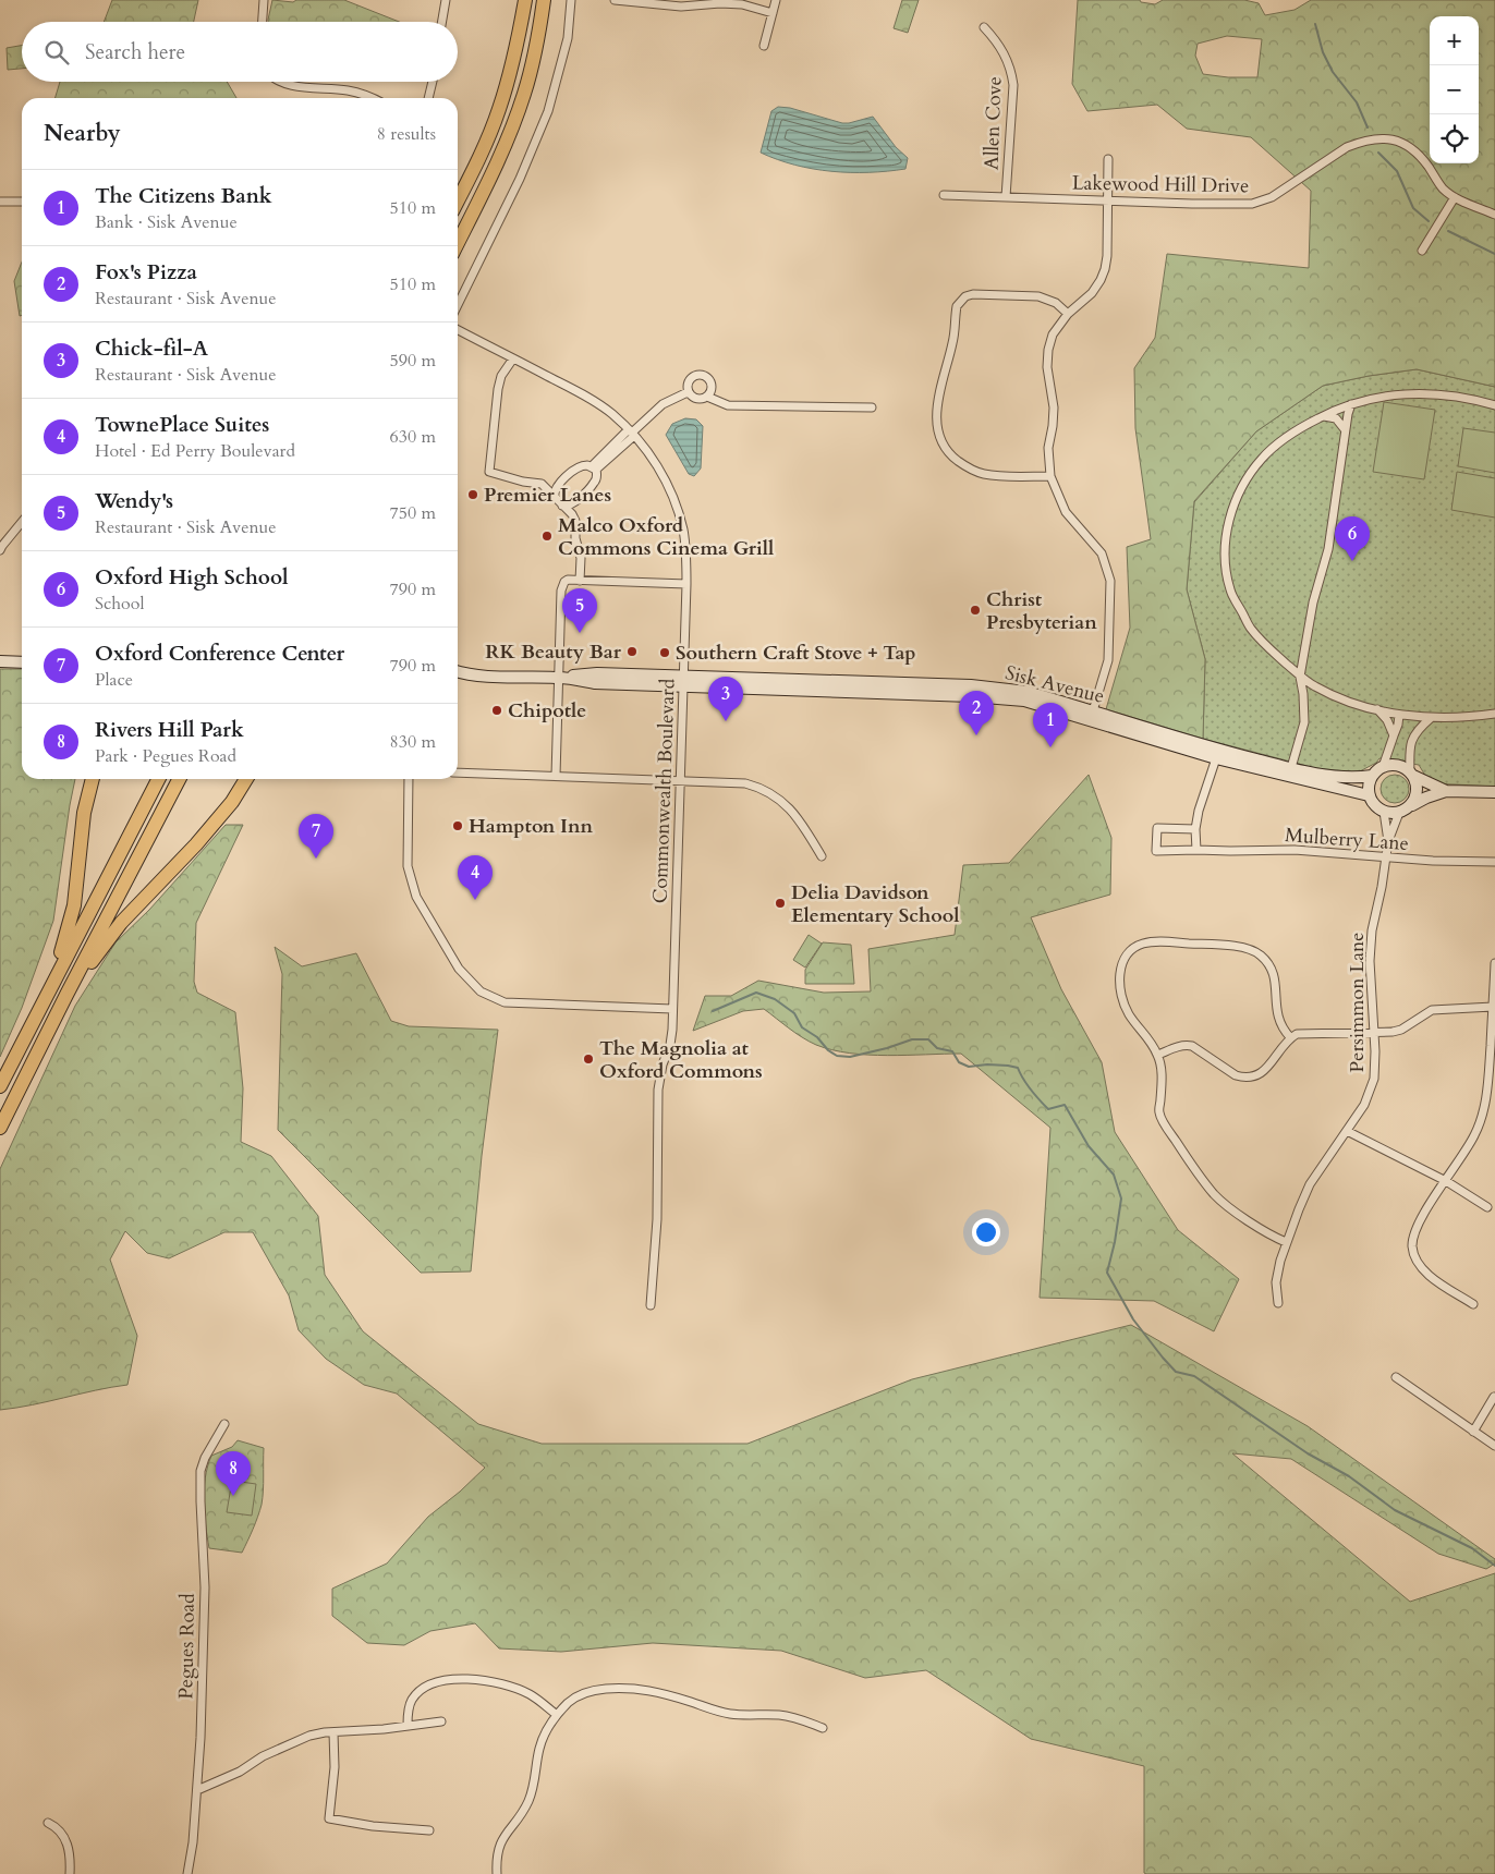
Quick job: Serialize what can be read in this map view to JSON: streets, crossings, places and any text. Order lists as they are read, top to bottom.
{
  "streets": {
    "street": [
      "Allen Cove",
      "Lakewood Hill Drive",
      "Sisk Avenue",
      "Commonwealth Boulevard",
      "Mulberry Lane",
      "Persimmon Lane",
      "Pegues Road"
    ]
  },
  "crossings": [
    ["Allen Cove", "Lakewood Hill Drive"],
    ["Sisk Avenue", "Commonwealth Boulevard"],
    ["Sisk Avenue", "Persimmon Lane"],
    ["Mulberry Lane", "Persimmon Lane"]
  ],
  "places": [
    "Premier Lanes",
    "Malco Oxford Commons Cinema Grill",
    "Christ Presbyterian",
    "RK Beauty Bar",
    "Southern Craft Stove + Tap",
    "Chipotle",
    "Hampton Inn",
    "Delia Davidson Elementary School",
    "The Magnolia at Oxford Commons"
  ],
  "page": {
    "map_buttons": ["+", "−"],
    "search": "Search here",
    "heading": ["Nearby", "8 results"],
    "list": [
      {
        "mark": "1",
        "name": "The Citizens Bank",
        "note": "Bank · Sisk Avenue",
        "value": "510 m"
      },
      {
        "mark": "2",
        "name": "Fox's Pizza",
        "note": "Restaurant · Sisk Avenue",
        "value": "510 m"
      },
      {
        "mark": "3",
        "name": "Chick-fil-A",
        "note": "Restaurant · Sisk Avenue",
        "value": "590 m"
      },
      {
        "mark": "4",
        "name": "TownePlace Suites",
        "note": "Hotel · Ed Perry Boulevard",
        "value": "630 m"
      },
      {
        "mark": "5",
        "name": "Wendy's",
        "note": "Restaurant · Sisk Avenue",
        "value": "750 m"
      },
      {
        "mark": "6",
        "name": "Oxford High School",
        "note": "School",
        "value": "790 m"
      },
      {
        "mark": "7",
        "name": "Oxford Conference Center",
        "note": "Place",
        "value": "790 m"
      },
      {
        "mark": "8",
        "name": "Rivers Hill Park",
        "note": "Park · Pegues Road",
        "value": "830 m"
      }
    ],
    "pins": [
      "6",
      "5",
      "3",
      "2",
      "1",
      "7",
      "4",
      "8"
    ]
  }
}
